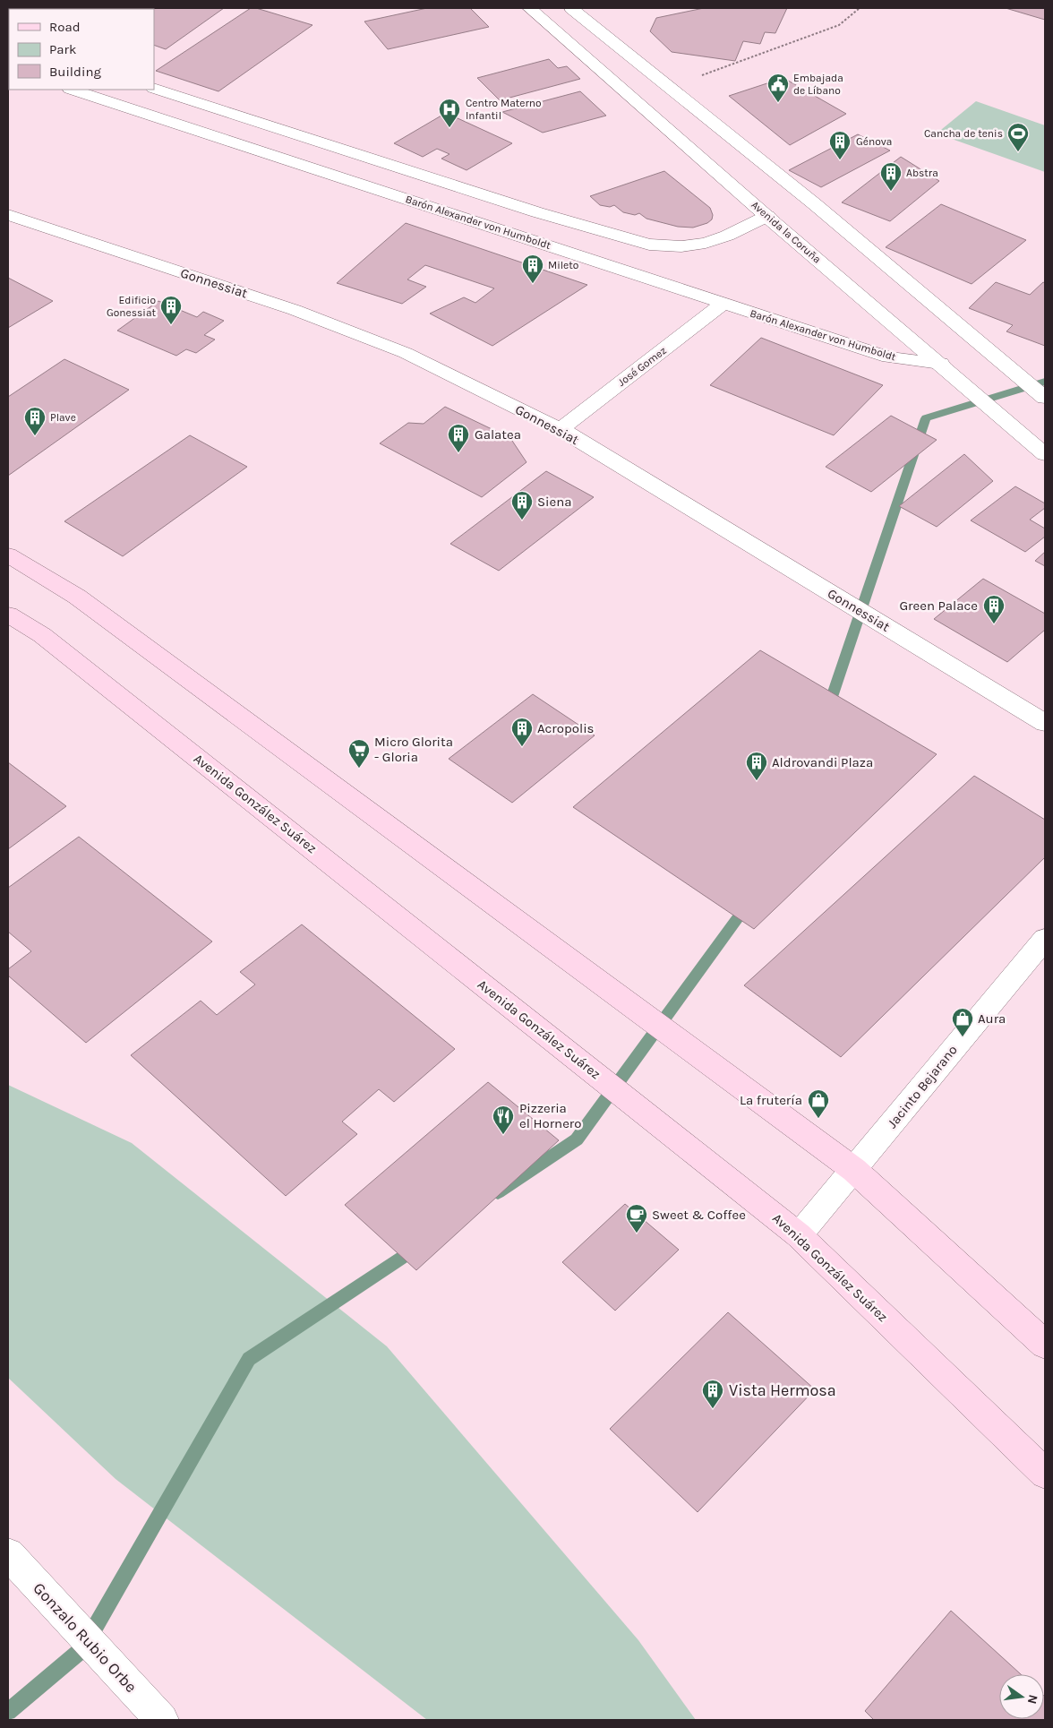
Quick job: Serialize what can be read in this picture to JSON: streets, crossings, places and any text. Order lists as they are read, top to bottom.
{
  "streets": {
    "main road": ["Avenida González Suárez"],
    "street": [
      "Barón Alexander von Humboldt",
      "Avenida la Coruña",
      "Gonnessiat",
      "José Gomez",
      "Jacinto Bejarano",
      "Gonzalo Rubio Orbe"
    ]
  },
  "crossings": [
    ["Barón Alexander von Humboldt", "Avenida la Coruña"],
    ["Barón Alexander von Humboldt", "José Gomez"],
    ["Gonnessiat", "José Gomez"],
    ["Avenida González Suárez", "Jacinto Bejarano"]
  ],
  "places": {
    "public building": ["Embajada de Líbano"],
    "hospital": ["Centro Materno Infantil"],
    "sports": ["Cancha de tenis"],
    "building": [
      "Génova",
      "Abstra",
      "Mileto",
      "Edificio Gonessiat",
      "Plave",
      "Galatea",
      "Siena",
      "Green Palace",
      "Acropolis",
      "Aldrovandi Plaza",
      "Vista Hermosa"
    ],
    "supermarket": ["Micro Glorita - Gloria"],
    "shop": ["Aura", "La frutería"],
    "restaurant": ["Pizzeria el Hornero"],
    "cafe": ["Sweet & Coffee"]
  },
  "legend": ["Road", "Park", "Building"],
  "north": "right"
}
